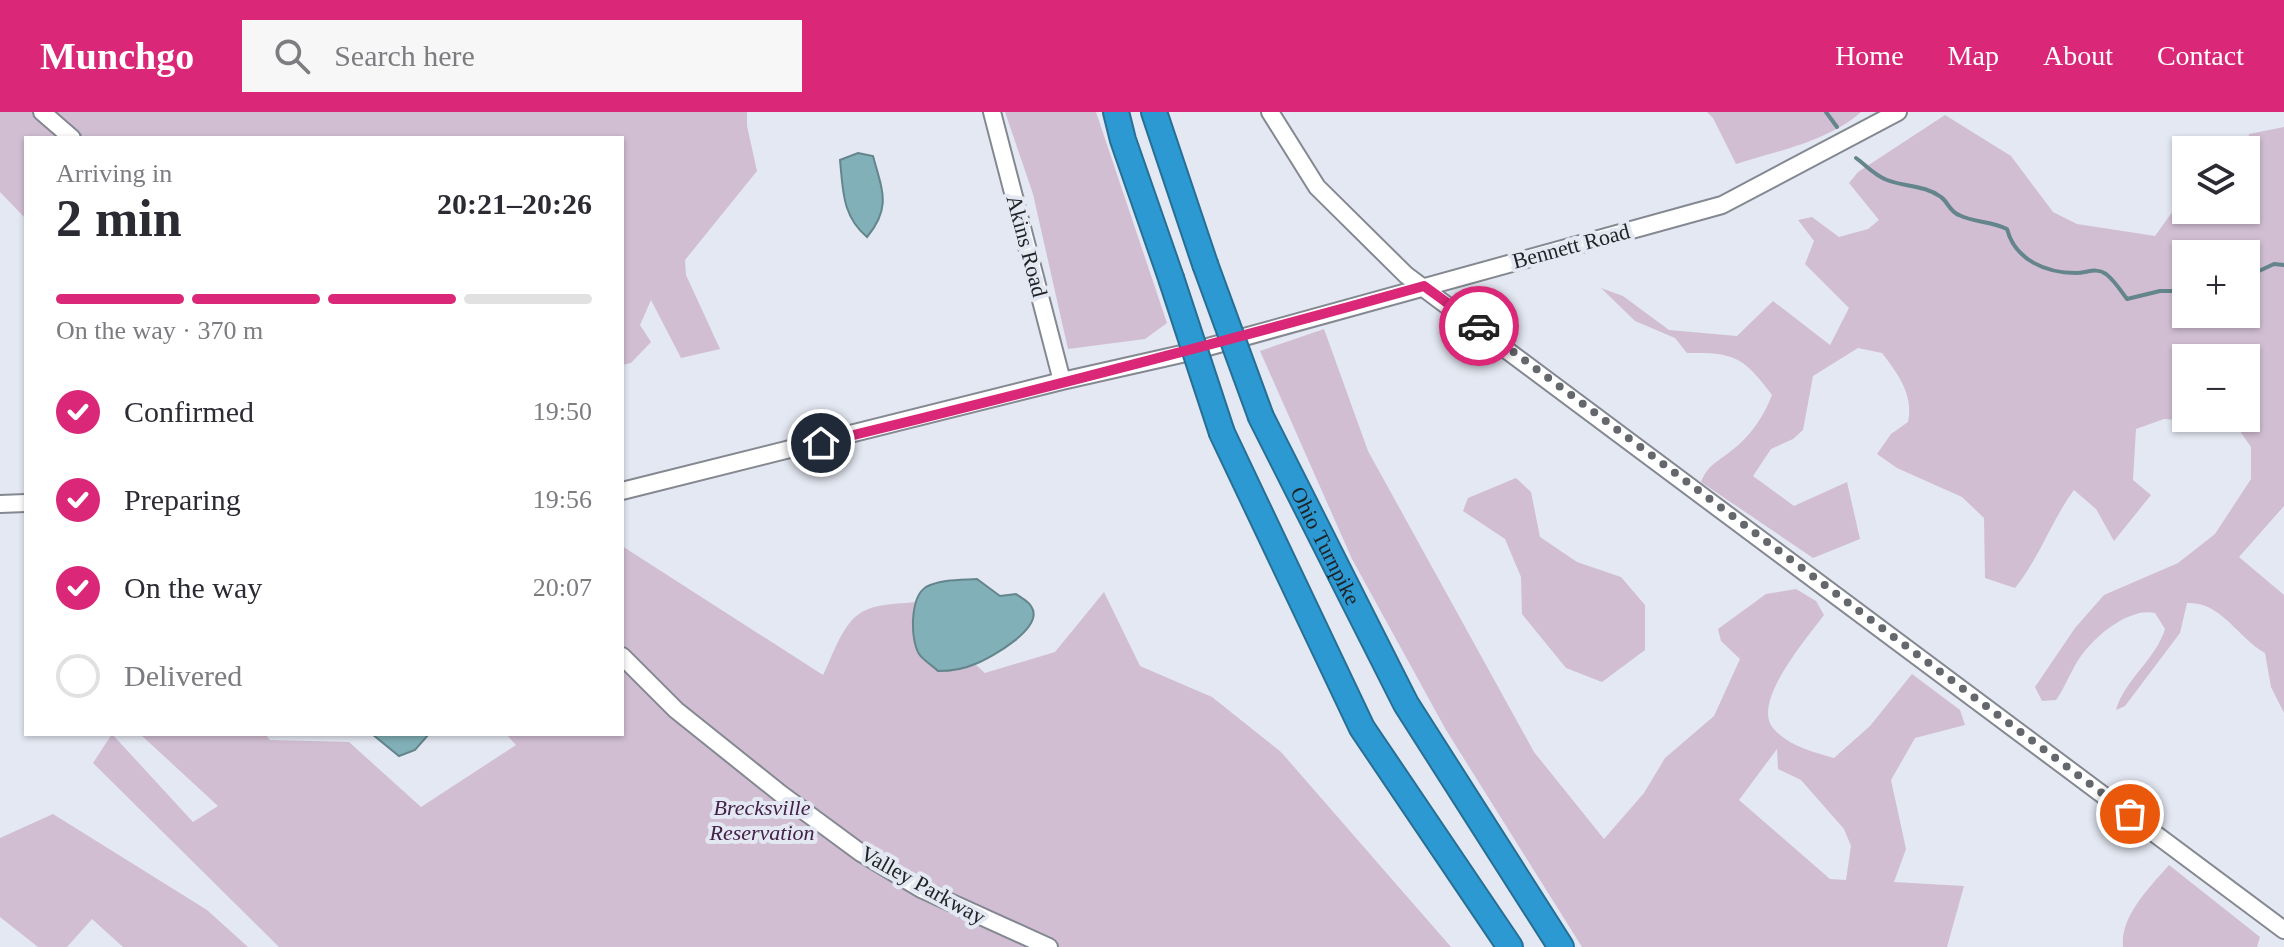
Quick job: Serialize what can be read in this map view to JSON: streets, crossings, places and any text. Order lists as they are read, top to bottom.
{
  "streets": {
    "highway": ["Ohio Turnpike"],
    "street": ["Akins Road", "Bennett Road", "Valley Parkway"]
  },
  "crossings": [
    ["Akins Road", "Bennett Road"]
  ],
  "parks": ["Brecksville Reservation"],
  "page": {
    "header": "Munchgo",
    "search": "Search here",
    "nav": [
      "Home",
      "Map",
      "About",
      "Contact"
    ],
    "map_buttons": ["+", "−"],
    "heading": ["2 min", "Arriving in", "20:21–20:26"],
    "bar": "On the way · 370 m",
    "list": [
      ["Confirmed", "19:50"],
      ["Preparing", "19:56"],
      ["On the way", "20:07"],
      "Delivered"
    ]
  }
}
